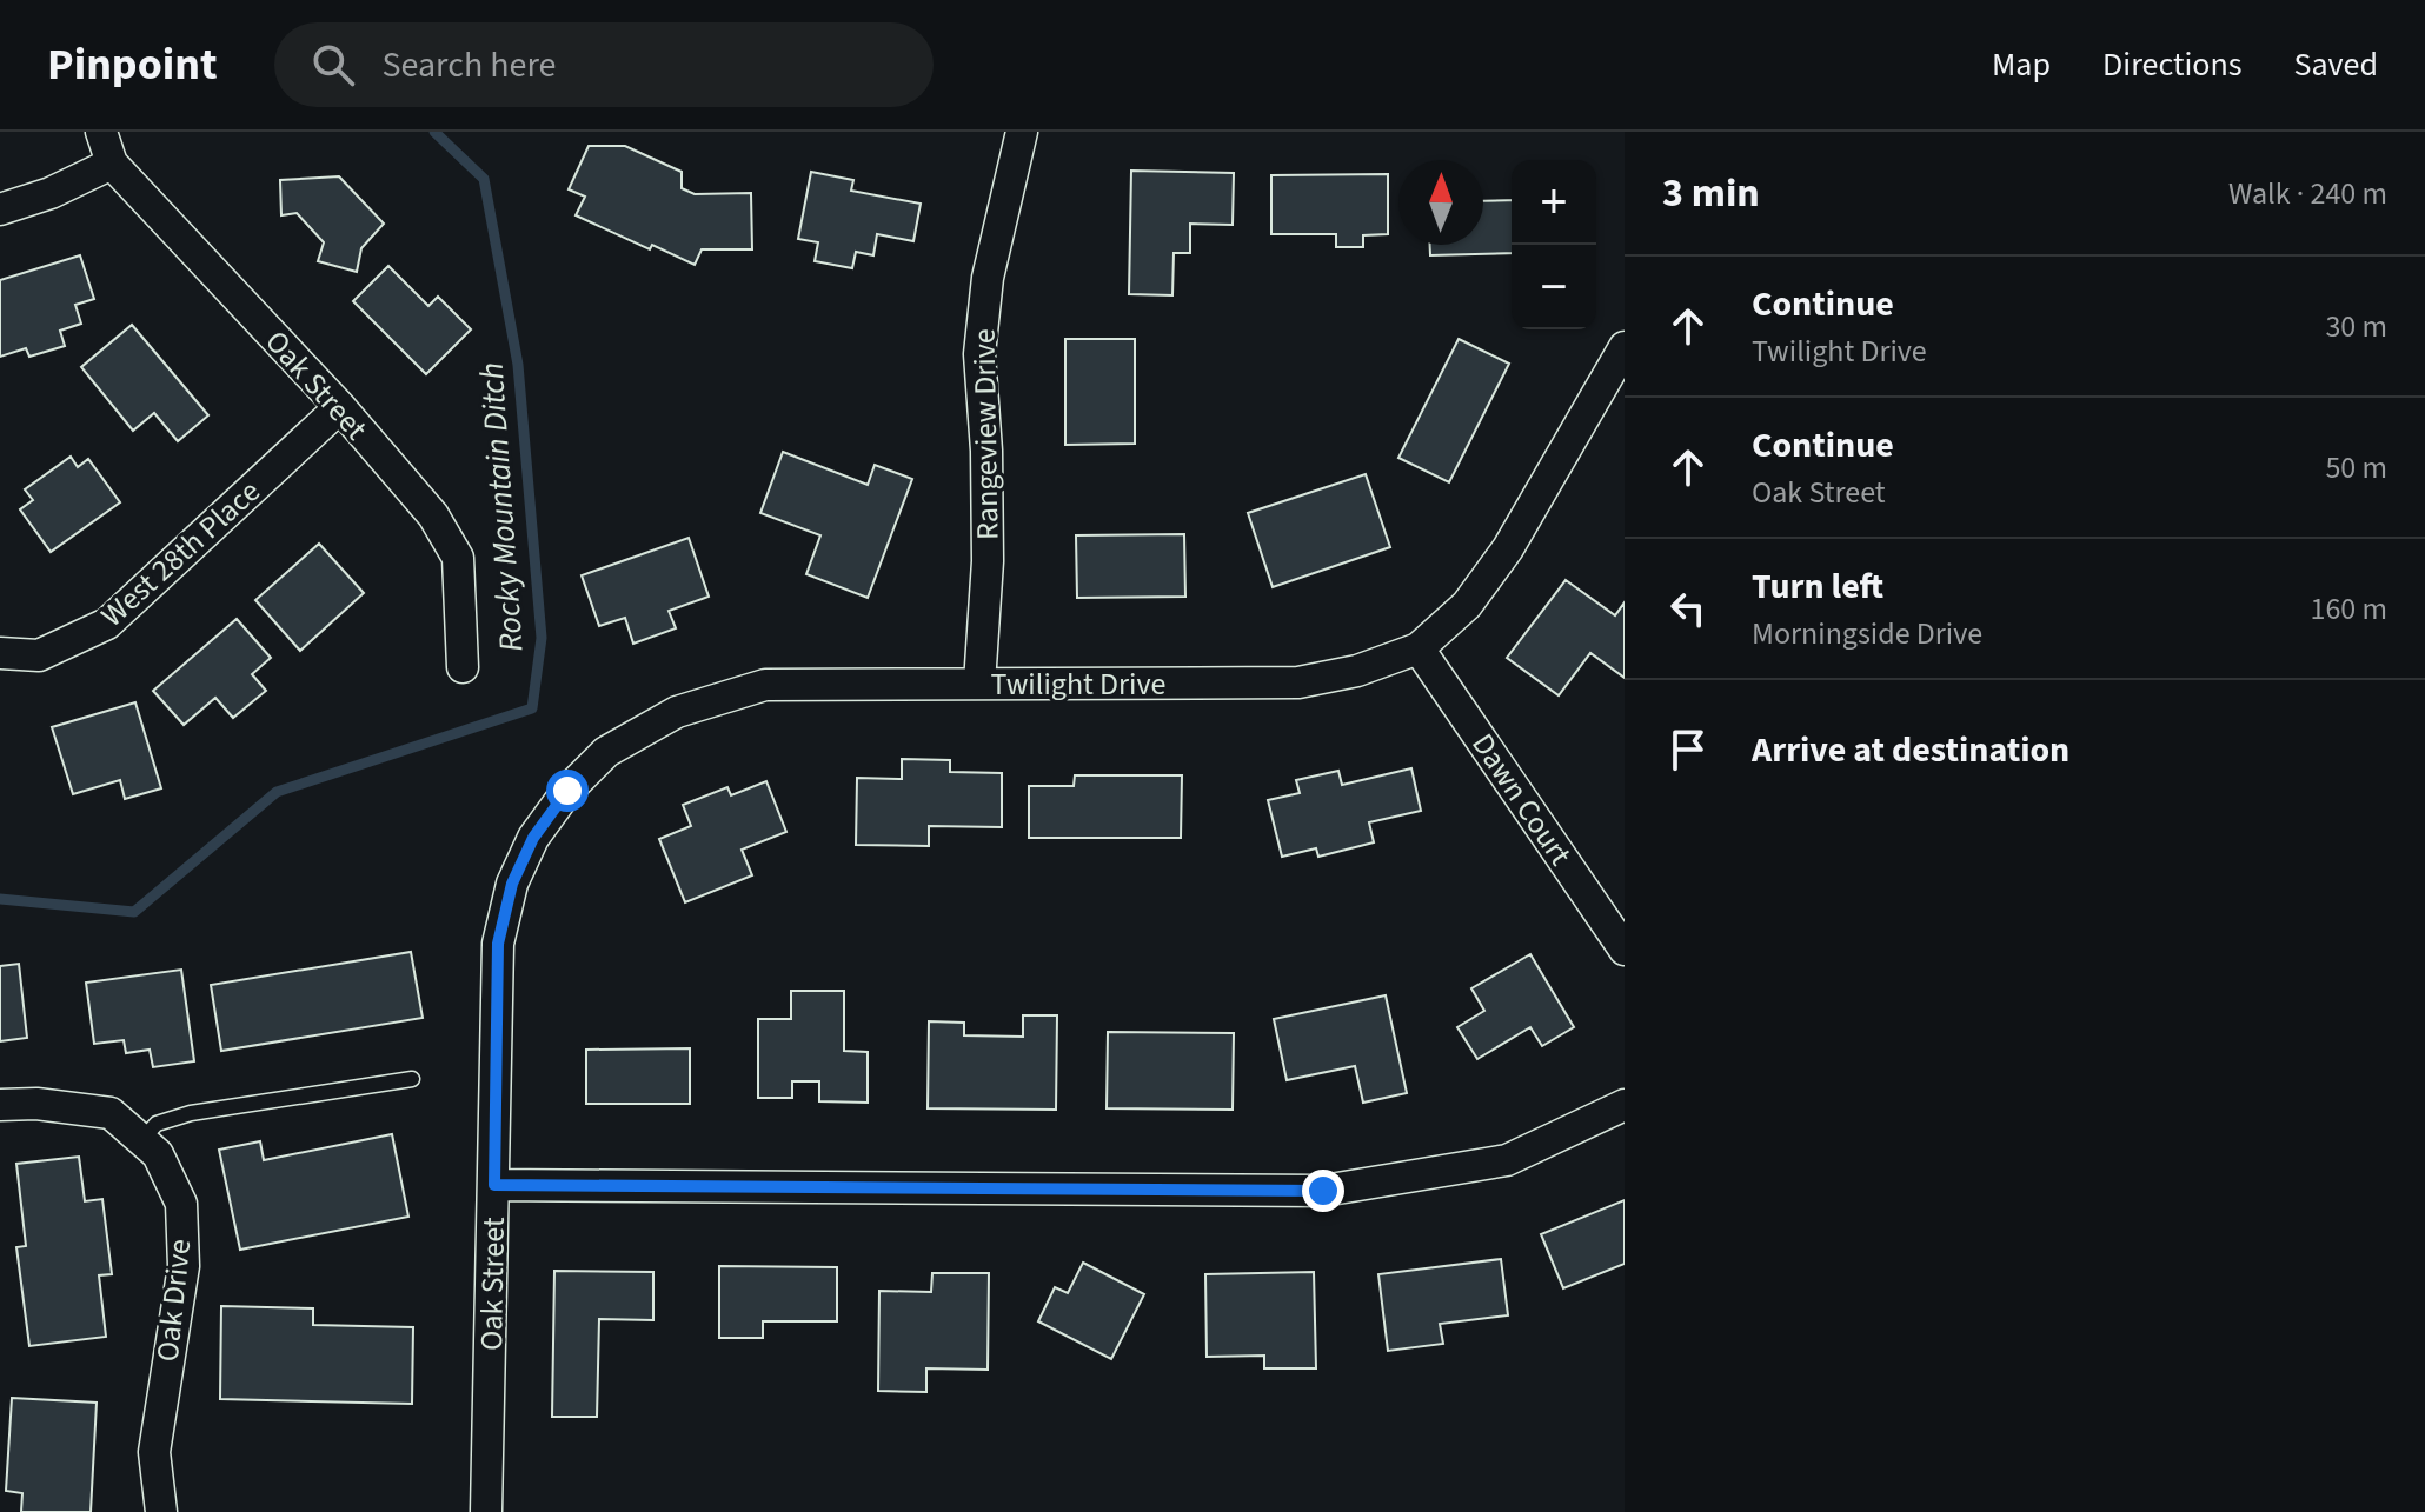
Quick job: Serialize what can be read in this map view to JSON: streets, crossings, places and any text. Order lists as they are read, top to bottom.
{
  "streets": {
    "street": [
      "Oak Street",
      "Rangeview Drive",
      "West 28th Place",
      "Twilight Drive",
      "Dawn Court",
      "Oak Drive"
    ]
  },
  "crossings": [
    ["Oak Street", "West 28th Place"],
    ["Oak Street", "Twilight Drive"],
    ["Rangeview Drive", "Twilight Drive"],
    ["Twilight Drive", "Dawn Court"]
  ],
  "water": ["Rocky Mountain Ditch"],
  "north": "top",
  "page": {
    "header": "Pinpoint",
    "search": "Search here",
    "nav": ["Map", "Directions", "Saved"],
    "heading": ["3 min", "Walk · 240 m"],
    "map_buttons": ["+", "−"],
    "list": [
      ["Continue", "Twilight Drive", "30 m"],
      ["Continue", "Oak Street", "50 m"],
      ["Turn left", "Morningside Drive", "160 m"],
      "Arrive at destination"
    ]
  }
}
